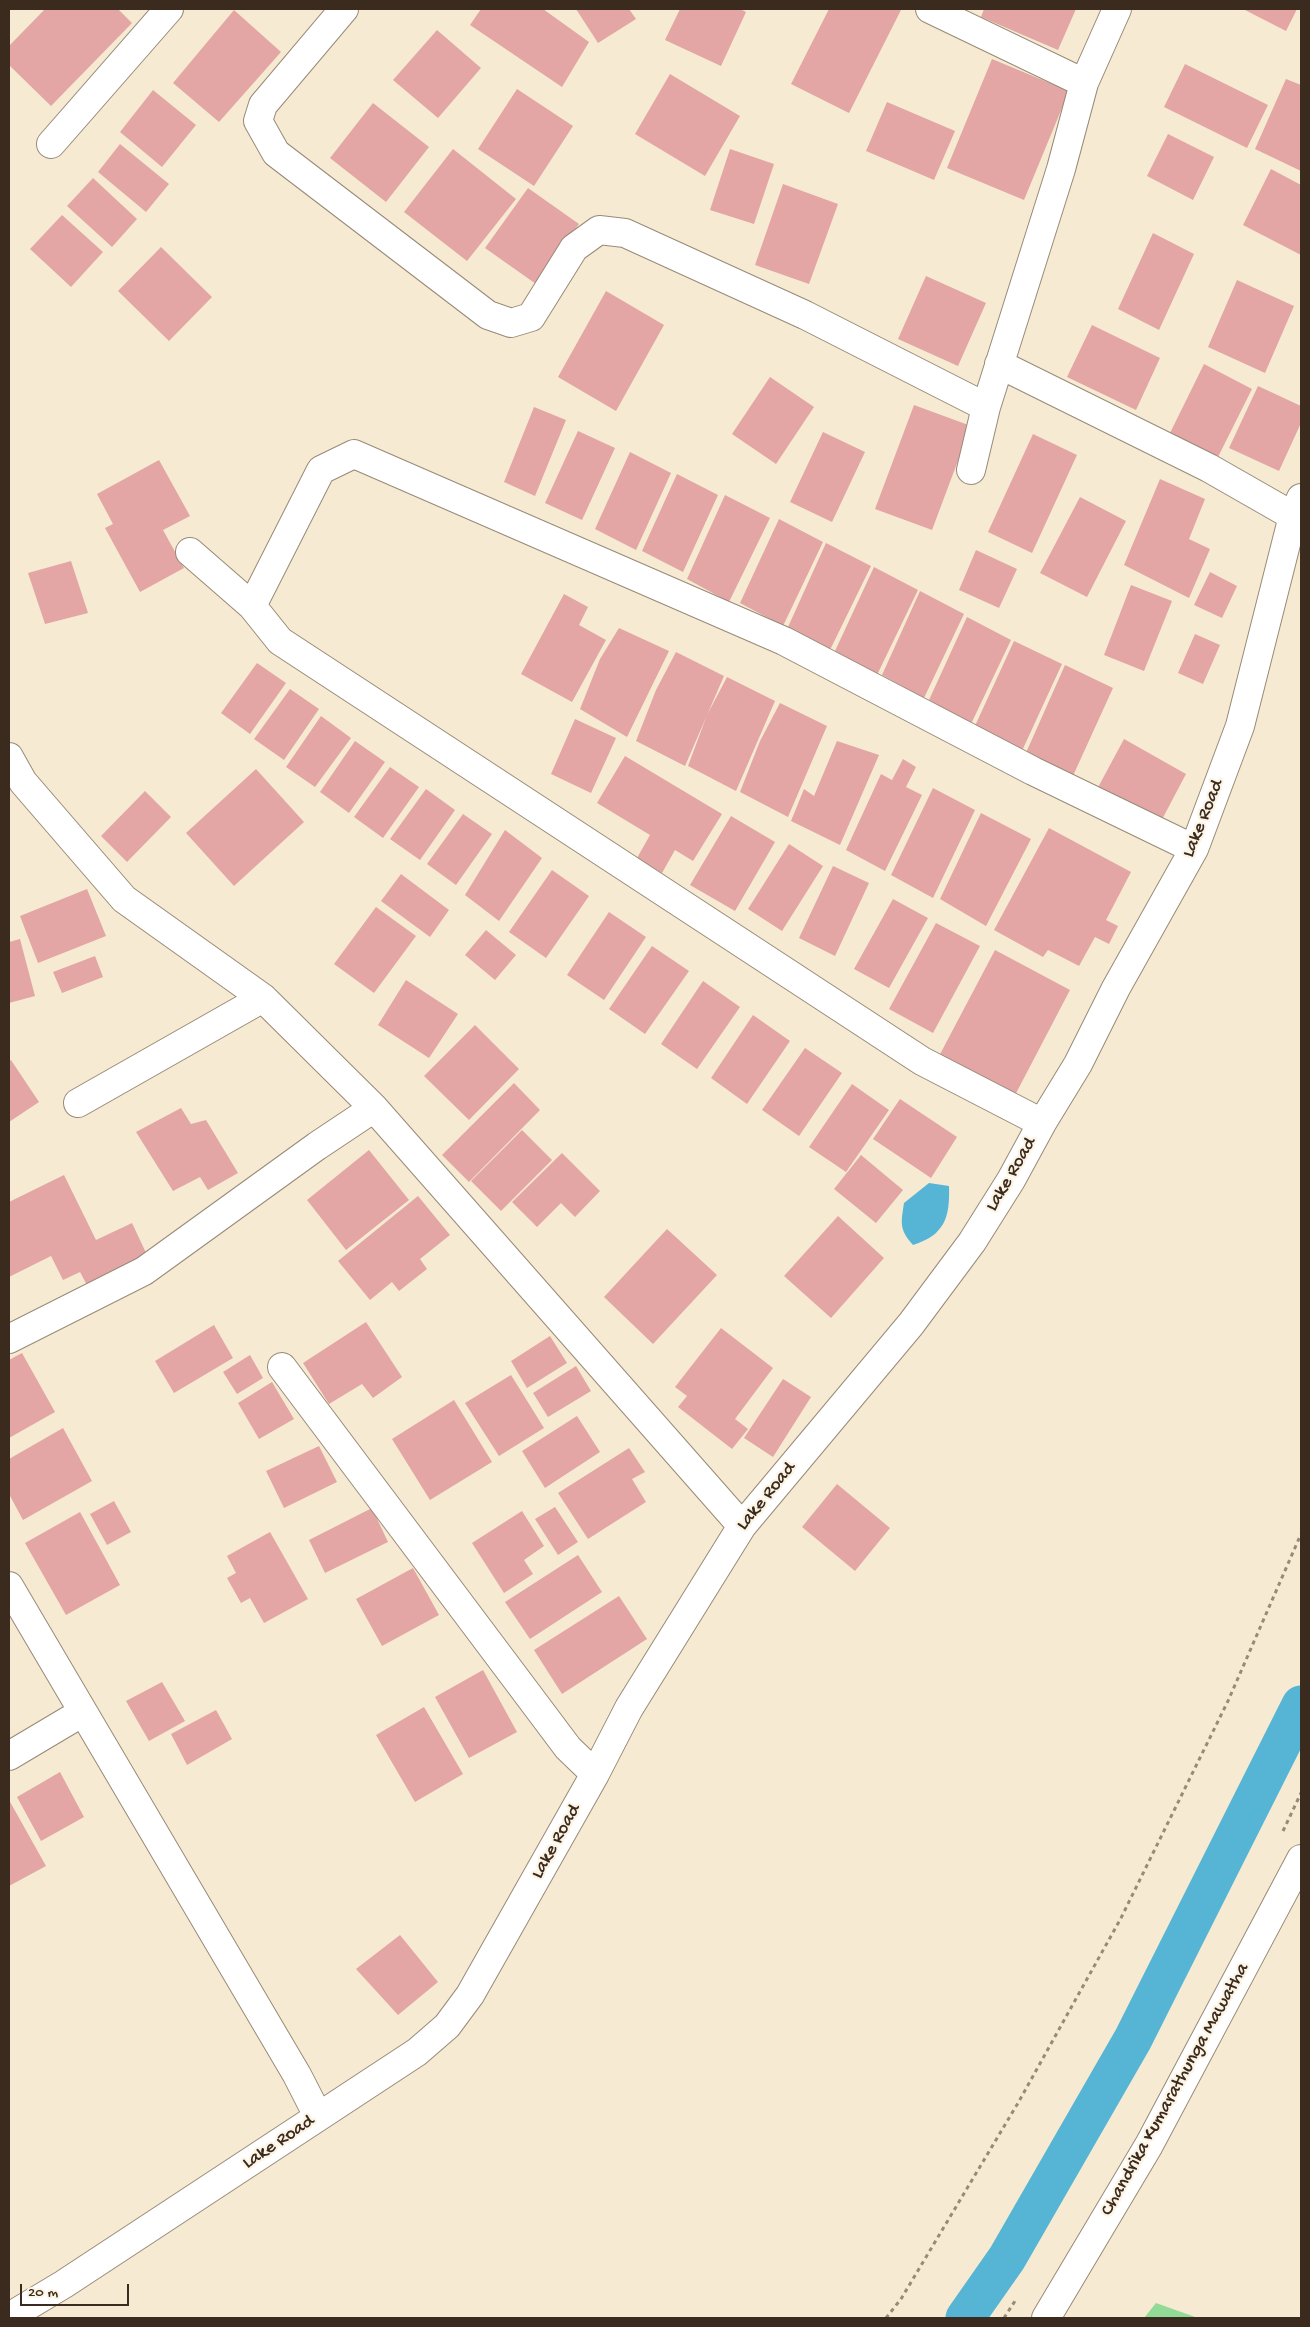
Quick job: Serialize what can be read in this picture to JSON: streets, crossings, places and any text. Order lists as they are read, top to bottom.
{
  "streets": {
    "street": ["Lake Road", "Chandrika Kumarathunga Mawatha"]
  },
  "scale_bar": "20 m"
}
